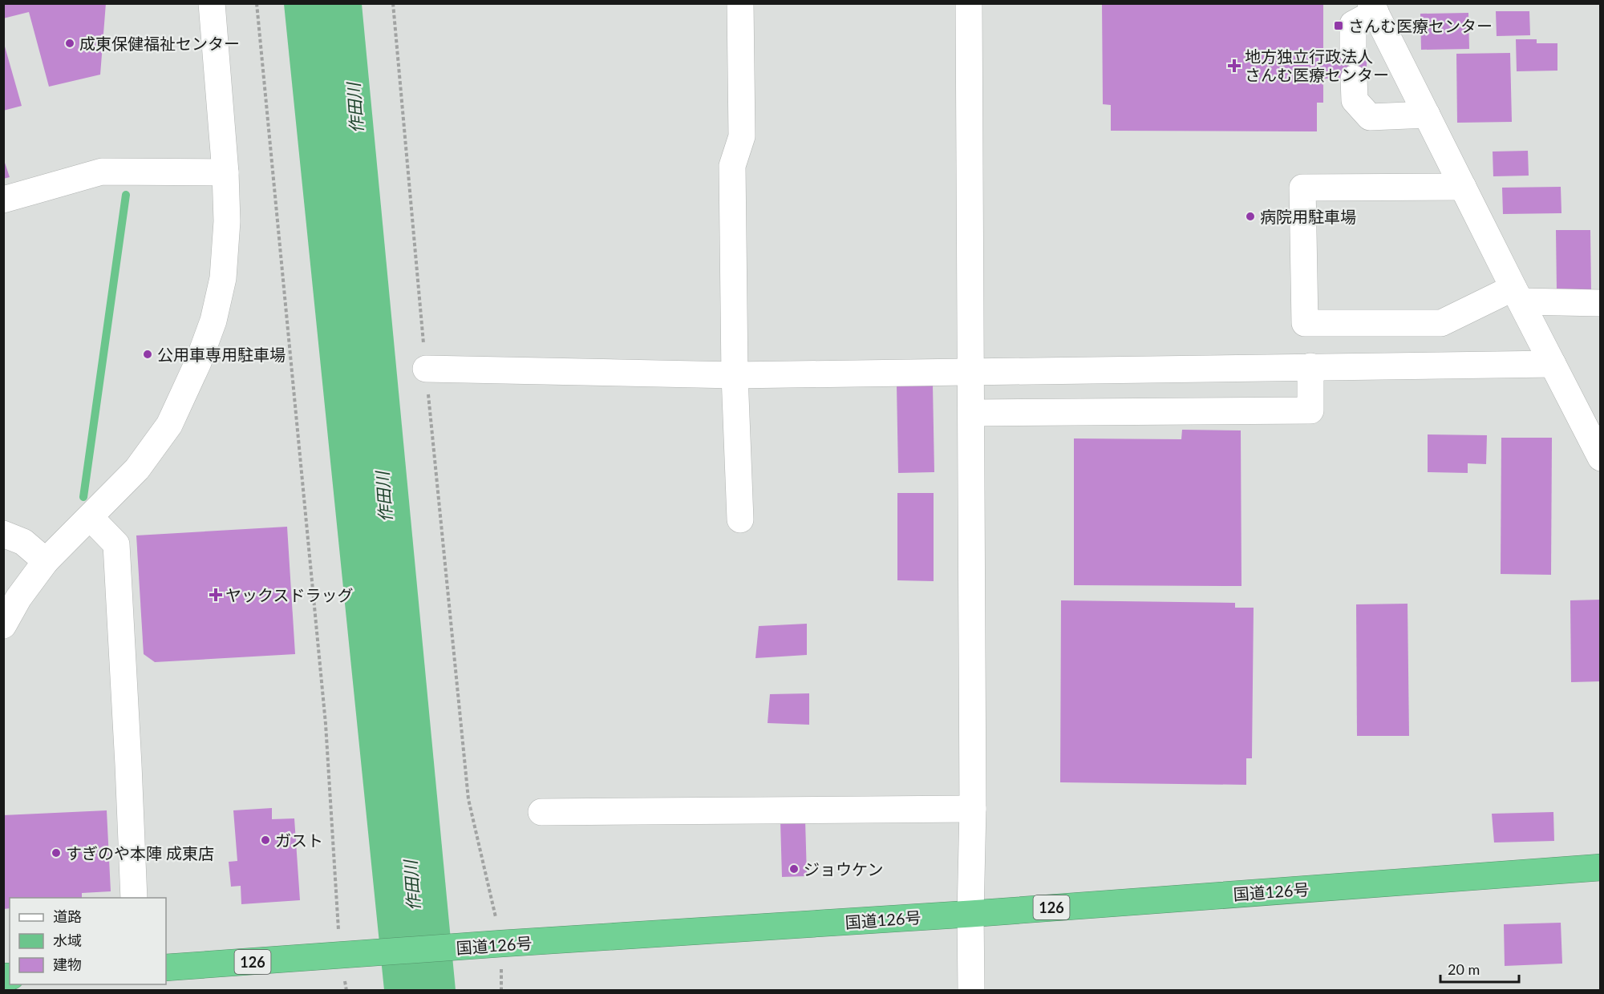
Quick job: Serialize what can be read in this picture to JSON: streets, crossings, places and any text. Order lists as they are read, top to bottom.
{
  "streets": {
    "highway": ["国道126号", "126"]
  },
  "water": ["作田川"],
  "places": {
    "transit": ["さんむ医療センター"],
    "other": [
      "成東保健福祉センター",
      "病院用駐車場",
      "公用車専用駐車場",
      "ガスト",
      "すぎのや本陣 成東店",
      "ジョウケン"
    ],
    "health": ["地方独立行政法人 さんむ医療センター", "ヤックスドラッグ"]
  },
  "legend": ["道路", "水域", "建物"],
  "scale_bar": "20 m"
}
